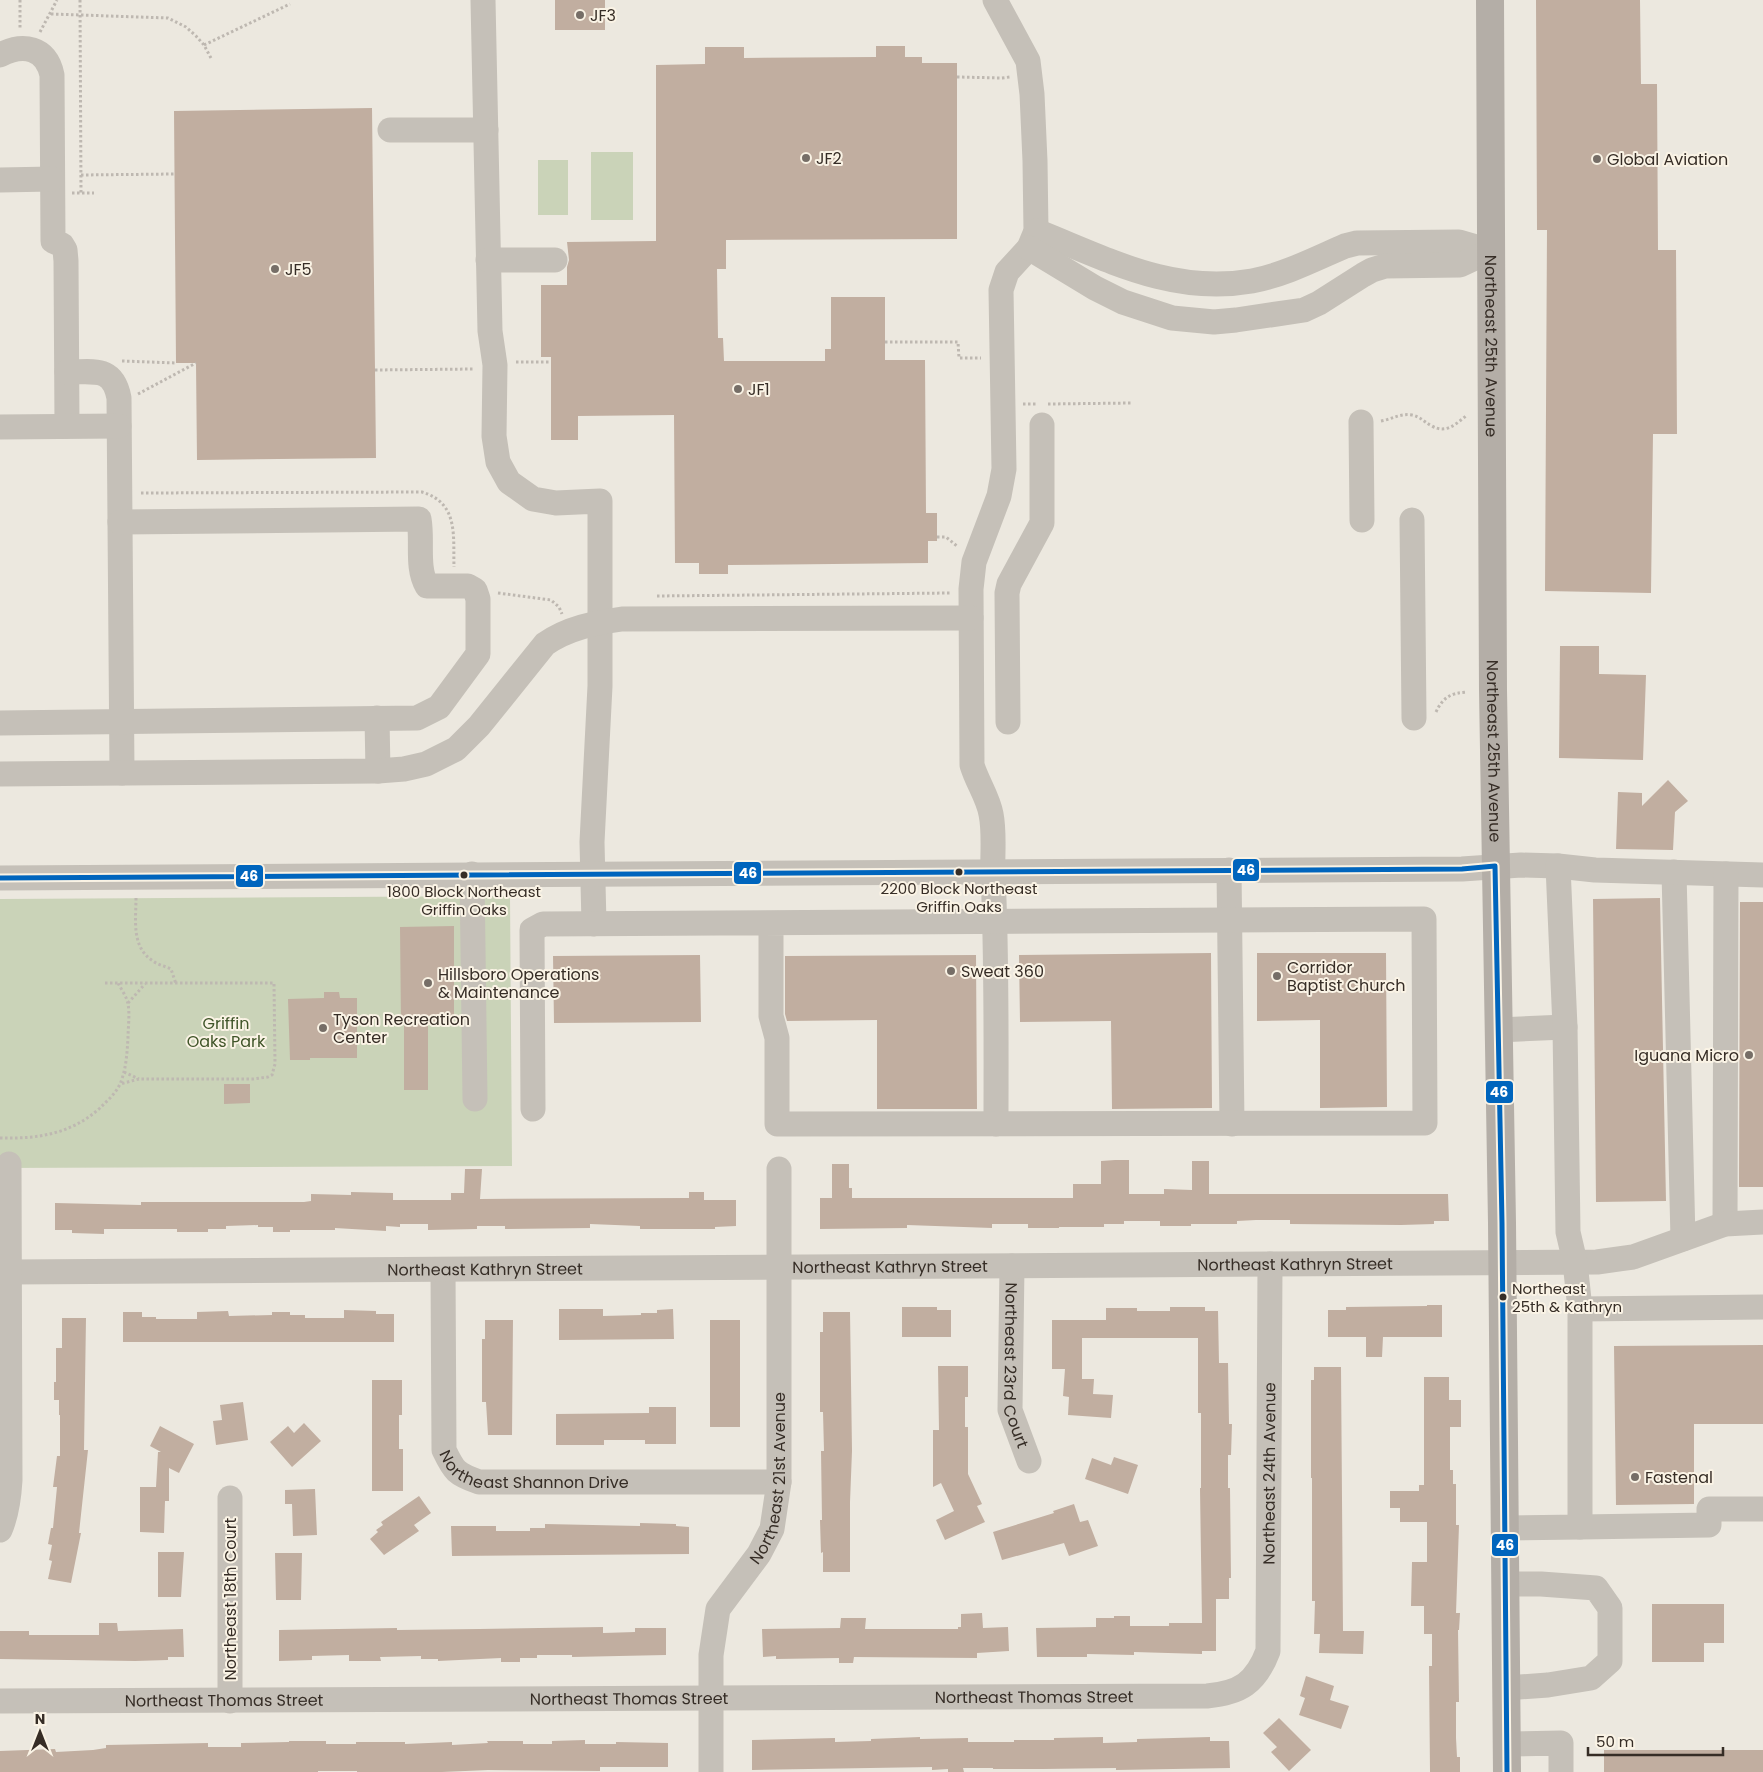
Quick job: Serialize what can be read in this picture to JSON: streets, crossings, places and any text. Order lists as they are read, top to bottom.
{
  "streets": {
    "main road": ["Northeast 25th Avenue"],
    "street": [
      "Northeast Kathryn Street",
      "Northeast 23rd Court",
      "Northeast Shannon Drive",
      "Northeast 24th Avenue",
      "Northeast 21st Avenue",
      "Northeast 18th Court",
      "Northeast Thomas Street"
    ]
  },
  "crossings": [
    ["Northeast 25th Avenue", "Northeast Kathryn Street"],
    ["Northeast Kathryn Street", "Northeast 23rd Court"],
    ["Northeast Kathryn Street", "Northeast Shannon Drive"],
    ["Northeast Kathryn Street", "Northeast 24th Avenue"],
    ["Northeast Kathryn Street", "Northeast 21st Avenue"],
    ["Northeast Shannon Drive", "Northeast 21st Avenue"],
    ["Northeast 24th Avenue", "Northeast Thomas Street"],
    ["Northeast 21st Avenue", "Northeast Thomas Street"],
    ["Northeast 18th Court", "Northeast Thomas Street"]
  ],
  "parks": ["Griffin Oaks Park"],
  "places": [
    "JF3",
    "JF2",
    "Global Aviation",
    "JF5",
    "JF1",
    "2200 Block Northeast Griffin Oaks",
    "1800 Block Northeast Griffin Oaks",
    "Sweat 360",
    "Corridor Baptist Church",
    "Hillsboro Operations & Maintenance",
    "Tyson Recreation Center",
    "Iguana Micro",
    "Northeast 25th & Kathryn",
    "Fastenal"
  ],
  "lines": ["transit line 46"],
  "scale_bar": "50 m",
  "north": "top"
}
